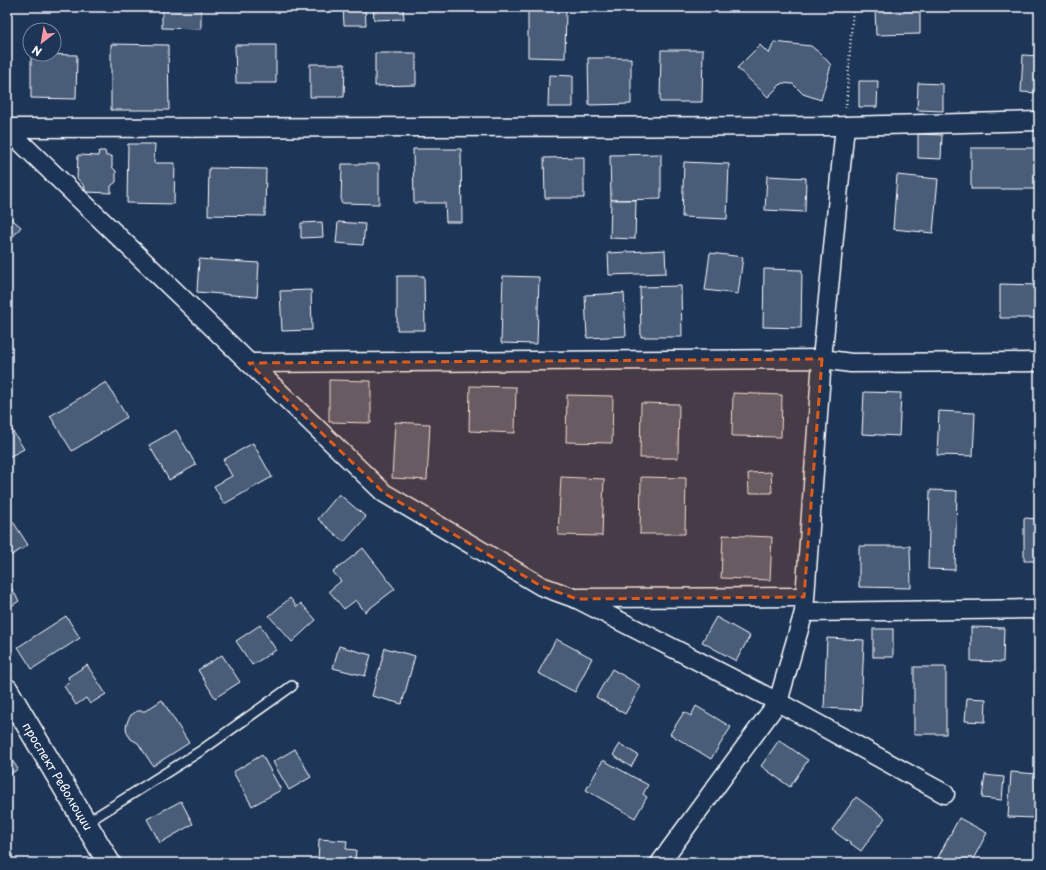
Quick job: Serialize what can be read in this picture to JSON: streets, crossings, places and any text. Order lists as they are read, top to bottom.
{
  "streets": {
    "street": ["проспект Революции"]
  },
  "north": "bottom left"
}
